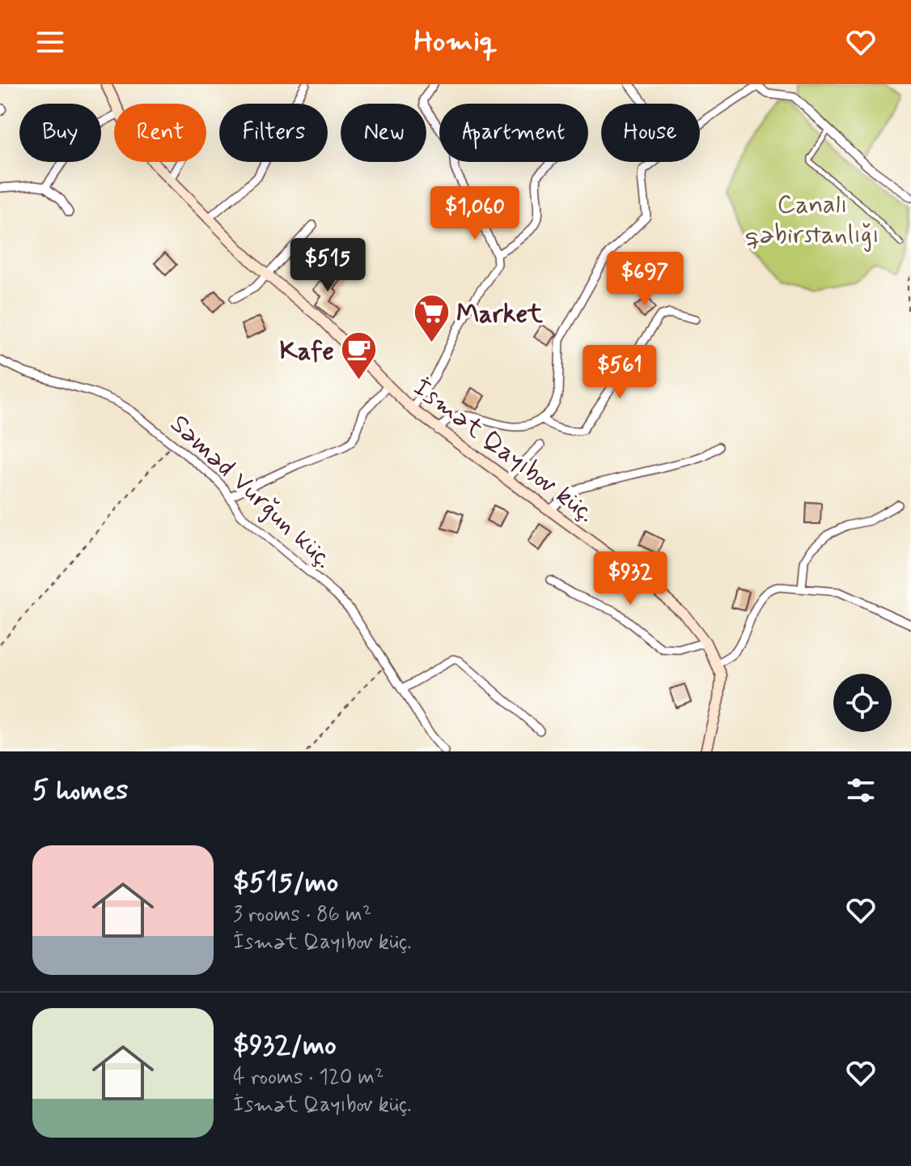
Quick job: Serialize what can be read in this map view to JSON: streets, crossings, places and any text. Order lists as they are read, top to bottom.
{
  "streets": {
    "street": ["İsmət Qayıbov küç.", "Səməd Vurğun küç."]
  },
  "parks": ["Canalı qəbirstanlığı"],
  "places": {
    "supermarket": ["Market"],
    "cafe": ["Kafe"]
  },
  "page": {
    "header": "Homiq",
    "chip": [
      "Buy",
      "Rent",
      "Filters",
      "New",
      "Apartment",
      "House"
    ],
    "price": [
      "$1,060",
      "$515",
      "$697",
      "$561",
      "$932"
    ],
    "heading": "5 homes",
    "list": [
      {
        "name": "$515/mo",
        "note": "3 rooms · 86 m² · İsmət Qayıbov küç."
      },
      {
        "name": "$932/mo",
        "note": "4 rooms · 120 m² · İsmət Qayıbov küç."
      }
    ]
  }
}
